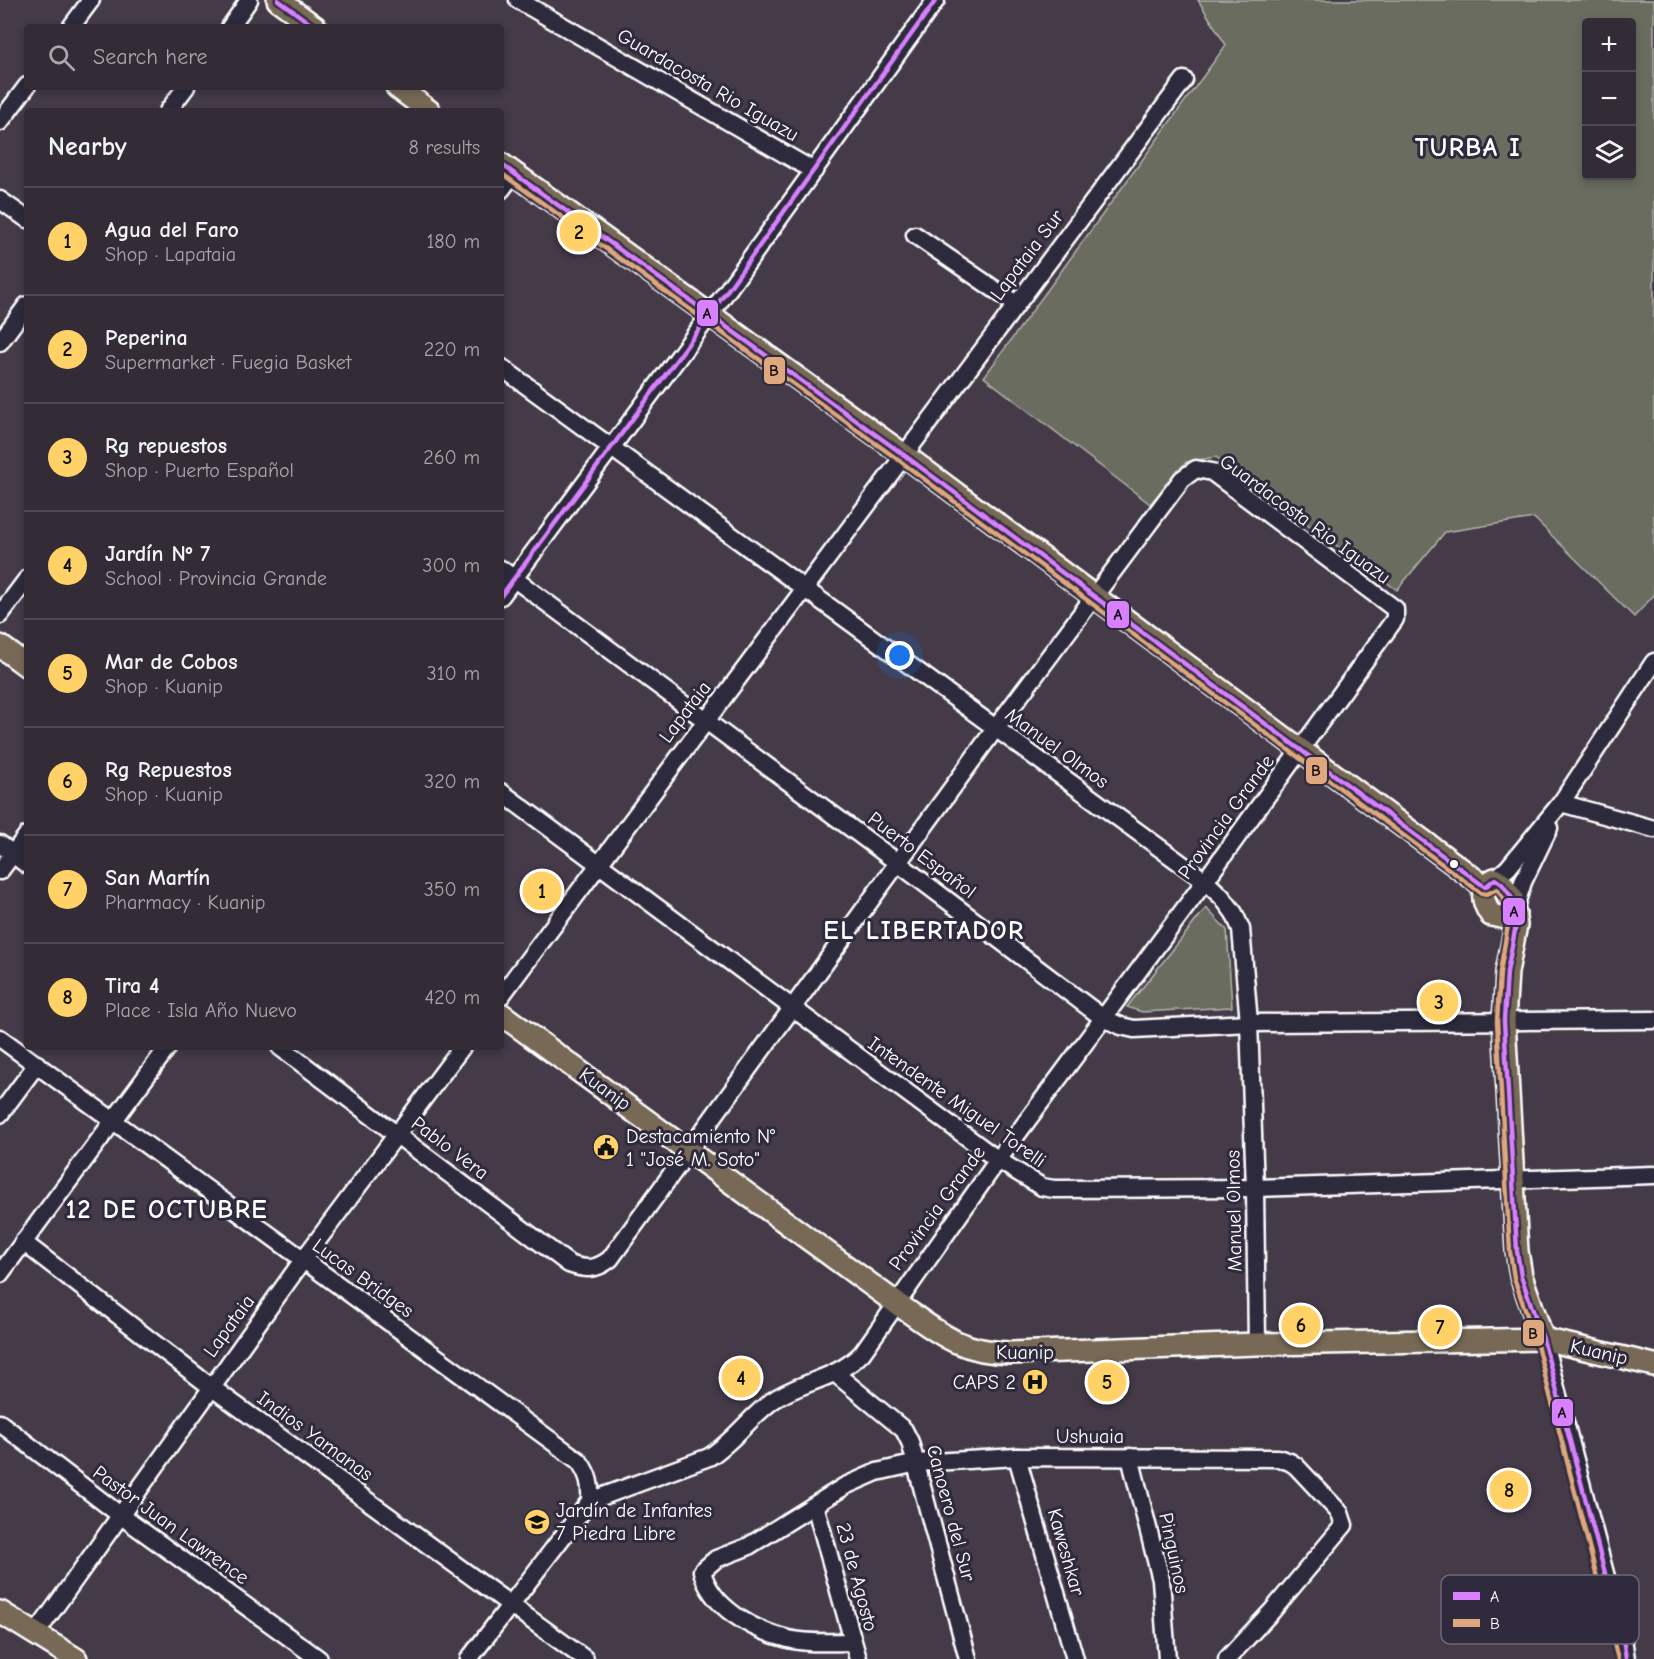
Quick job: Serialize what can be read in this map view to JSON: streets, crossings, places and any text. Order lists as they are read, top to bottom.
{
  "streets": {
    "main road": ["Kuanip"],
    "street": [
      "Guardacosta Rio Iguazu",
      "Lapataia Sur",
      "Lapataia",
      "Manuel Olmos",
      "Provincia Grande",
      "Puerto Español",
      "Intendente Miguel Torelli",
      "Pablo Vera",
      "Lucas Bridges",
      "Indios Yamanas",
      "Ushuaia",
      "Canoero del Sur",
      "Pastor Juan Lawrence",
      "Kaweshkar",
      "Pinguinos",
      "23 de Agosto"
    ]
  },
  "crossings": [
    ["Guardacosta Rio Iguazu", "Provincia Grande"],
    ["Lapataia Sur", "Lapataia"],
    ["Lapataia", "Manuel Olmos"],
    ["Lapataia", "Puerto Español"],
    ["Lapataia", "Intendente Miguel Torelli"],
    ["Lapataia", "Pablo Vera"],
    ["Lapataia", "Lucas Bridges"],
    ["Lapataia", "Indios Yamanas"],
    ["Lapataia", "Pastor Juan Lawrence"],
    ["Manuel Olmos", "Provincia Grande"],
    ["Manuel Olmos", "Puerto Español"],
    ["Manuel Olmos", "Kuanip"],
    ["Manuel Olmos", "Intendente Miguel Torelli"],
    ["Provincia Grande", "Puerto Español"],
    ["Provincia Grande", "Kuanip"],
    ["Provincia Grande", "Intendente Miguel Torelli"],
    ["Provincia Grande", "Lucas Bridges"],
    ["Provincia Grande", "Canoero del Sur"],
    ["Kuanip", "Pablo Vera"],
    ["Ushuaia", "Canoero del Sur"],
    ["Ushuaia", "Kaweshkar"],
    ["Ushuaia", "Pinguinos"],
    ["Ushuaia", "23 de Agosto"]
  ],
  "districts": ["TURBA I", "EL LIBERTADOR", "12 DE OCTUBRE"],
  "places": {
    "public building": ["Destacamiento N° 1 \"José M. Soto\""],
    "hospital": ["CAPS 2"],
    "school or university": ["Jardín de Infantes 7 Piedra Libre"]
  },
  "lines": ["transit line A", "transit line B"],
  "legend": ["A", "B"],
  "page": {
    "map_buttons": ["+", "−"],
    "search": "Search here",
    "heading": ["Nearby", "8 results"],
    "list": [
      {
        "mark": "1",
        "name": "Agua del Faro",
        "note": "Shop · Lapataia",
        "value": "180 m"
      },
      {
        "mark": "2",
        "name": "Peperina",
        "note": "Supermarket · Fuegia Basket",
        "value": "220 m"
      },
      {
        "mark": "3",
        "name": "Rg repuestos",
        "note": "Shop · Puerto Español",
        "value": "260 m"
      },
      {
        "mark": "4",
        "name": "Jardín Nº 7",
        "note": "School · Provincia Grande",
        "value": "300 m"
      },
      {
        "mark": "5",
        "name": "Mar de Cobos",
        "note": "Shop · Kuanip",
        "value": "310 m"
      },
      {
        "mark": "6",
        "name": "Rg Repuestos",
        "note": "Shop · Kuanip",
        "value": "320 m"
      },
      {
        "mark": "7",
        "name": "San Martín",
        "note": "Pharmacy · Kuanip",
        "value": "350 m"
      },
      {
        "mark": "8",
        "name": "Tira 4",
        "note": "Place · Isla Año Nuevo",
        "value": "420 m"
      }
    ],
    "pins": [
      "2",
      "1",
      "3",
      "6",
      "7",
      "4",
      "5",
      "8"
    ]
  }
}
